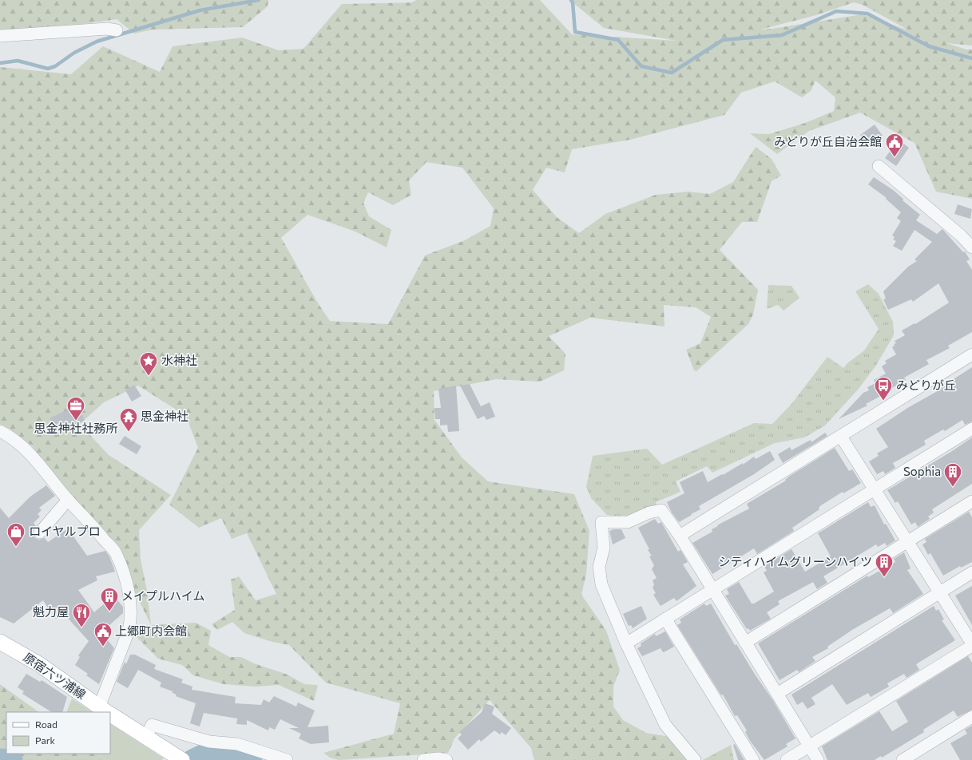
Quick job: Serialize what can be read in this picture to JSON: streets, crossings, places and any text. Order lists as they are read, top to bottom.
{
  "streets": {
    "main road": ["原宿六ツ浦線"]
  },
  "places": {
    "public building": ["みどりが丘自治会館", "上郷町内会館"],
    "place": ["水神社"],
    "bus stop": ["みどりが丘"],
    "office": ["思金神社社務所"],
    "temple": ["思金神社"],
    "building": ["Sophia", "シティハイムグリーンハイツ", "メイプルハイム"],
    "shop": ["ロイヤルプロ"],
    "restaurant": ["魁力屋"]
  },
  "legend": ["Road", "Park"]
}
